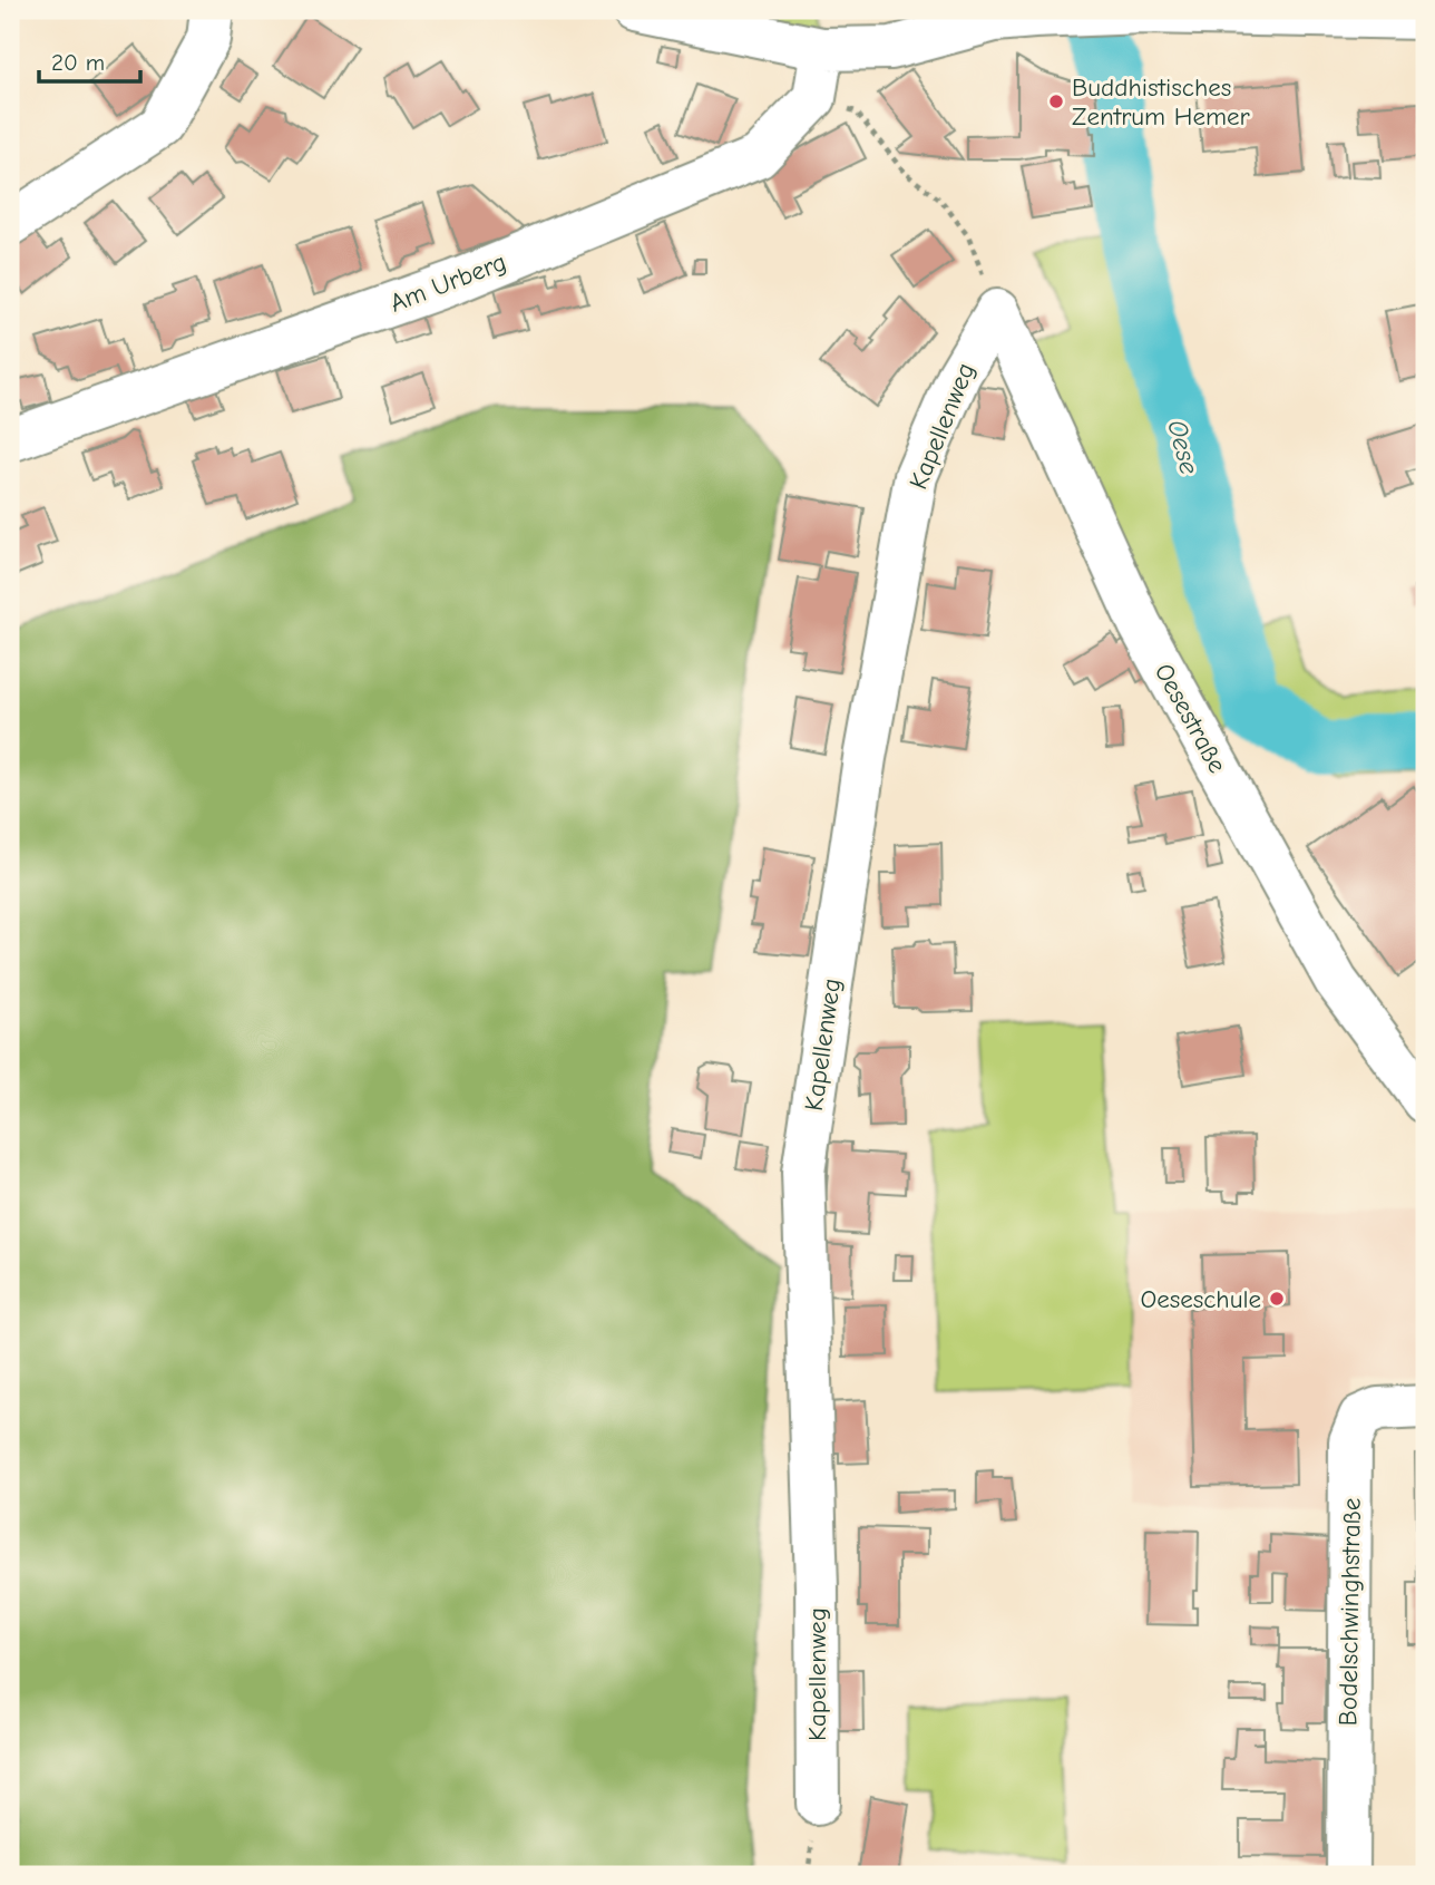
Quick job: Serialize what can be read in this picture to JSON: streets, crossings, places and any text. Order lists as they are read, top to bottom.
{
  "streets": {
    "street": [
      "Am Urberg",
      "Kapellenweg",
      "Oesestraße",
      "Bodelschwinghstraße"
    ]
  },
  "crossings": [
    ["Kapellenweg", "Oesestraße"]
  ],
  "water": ["Oese"],
  "places": ["Buddhistisches Zentrum Hemer", "Oeseschule"],
  "scale_bar": "20 m"
}
